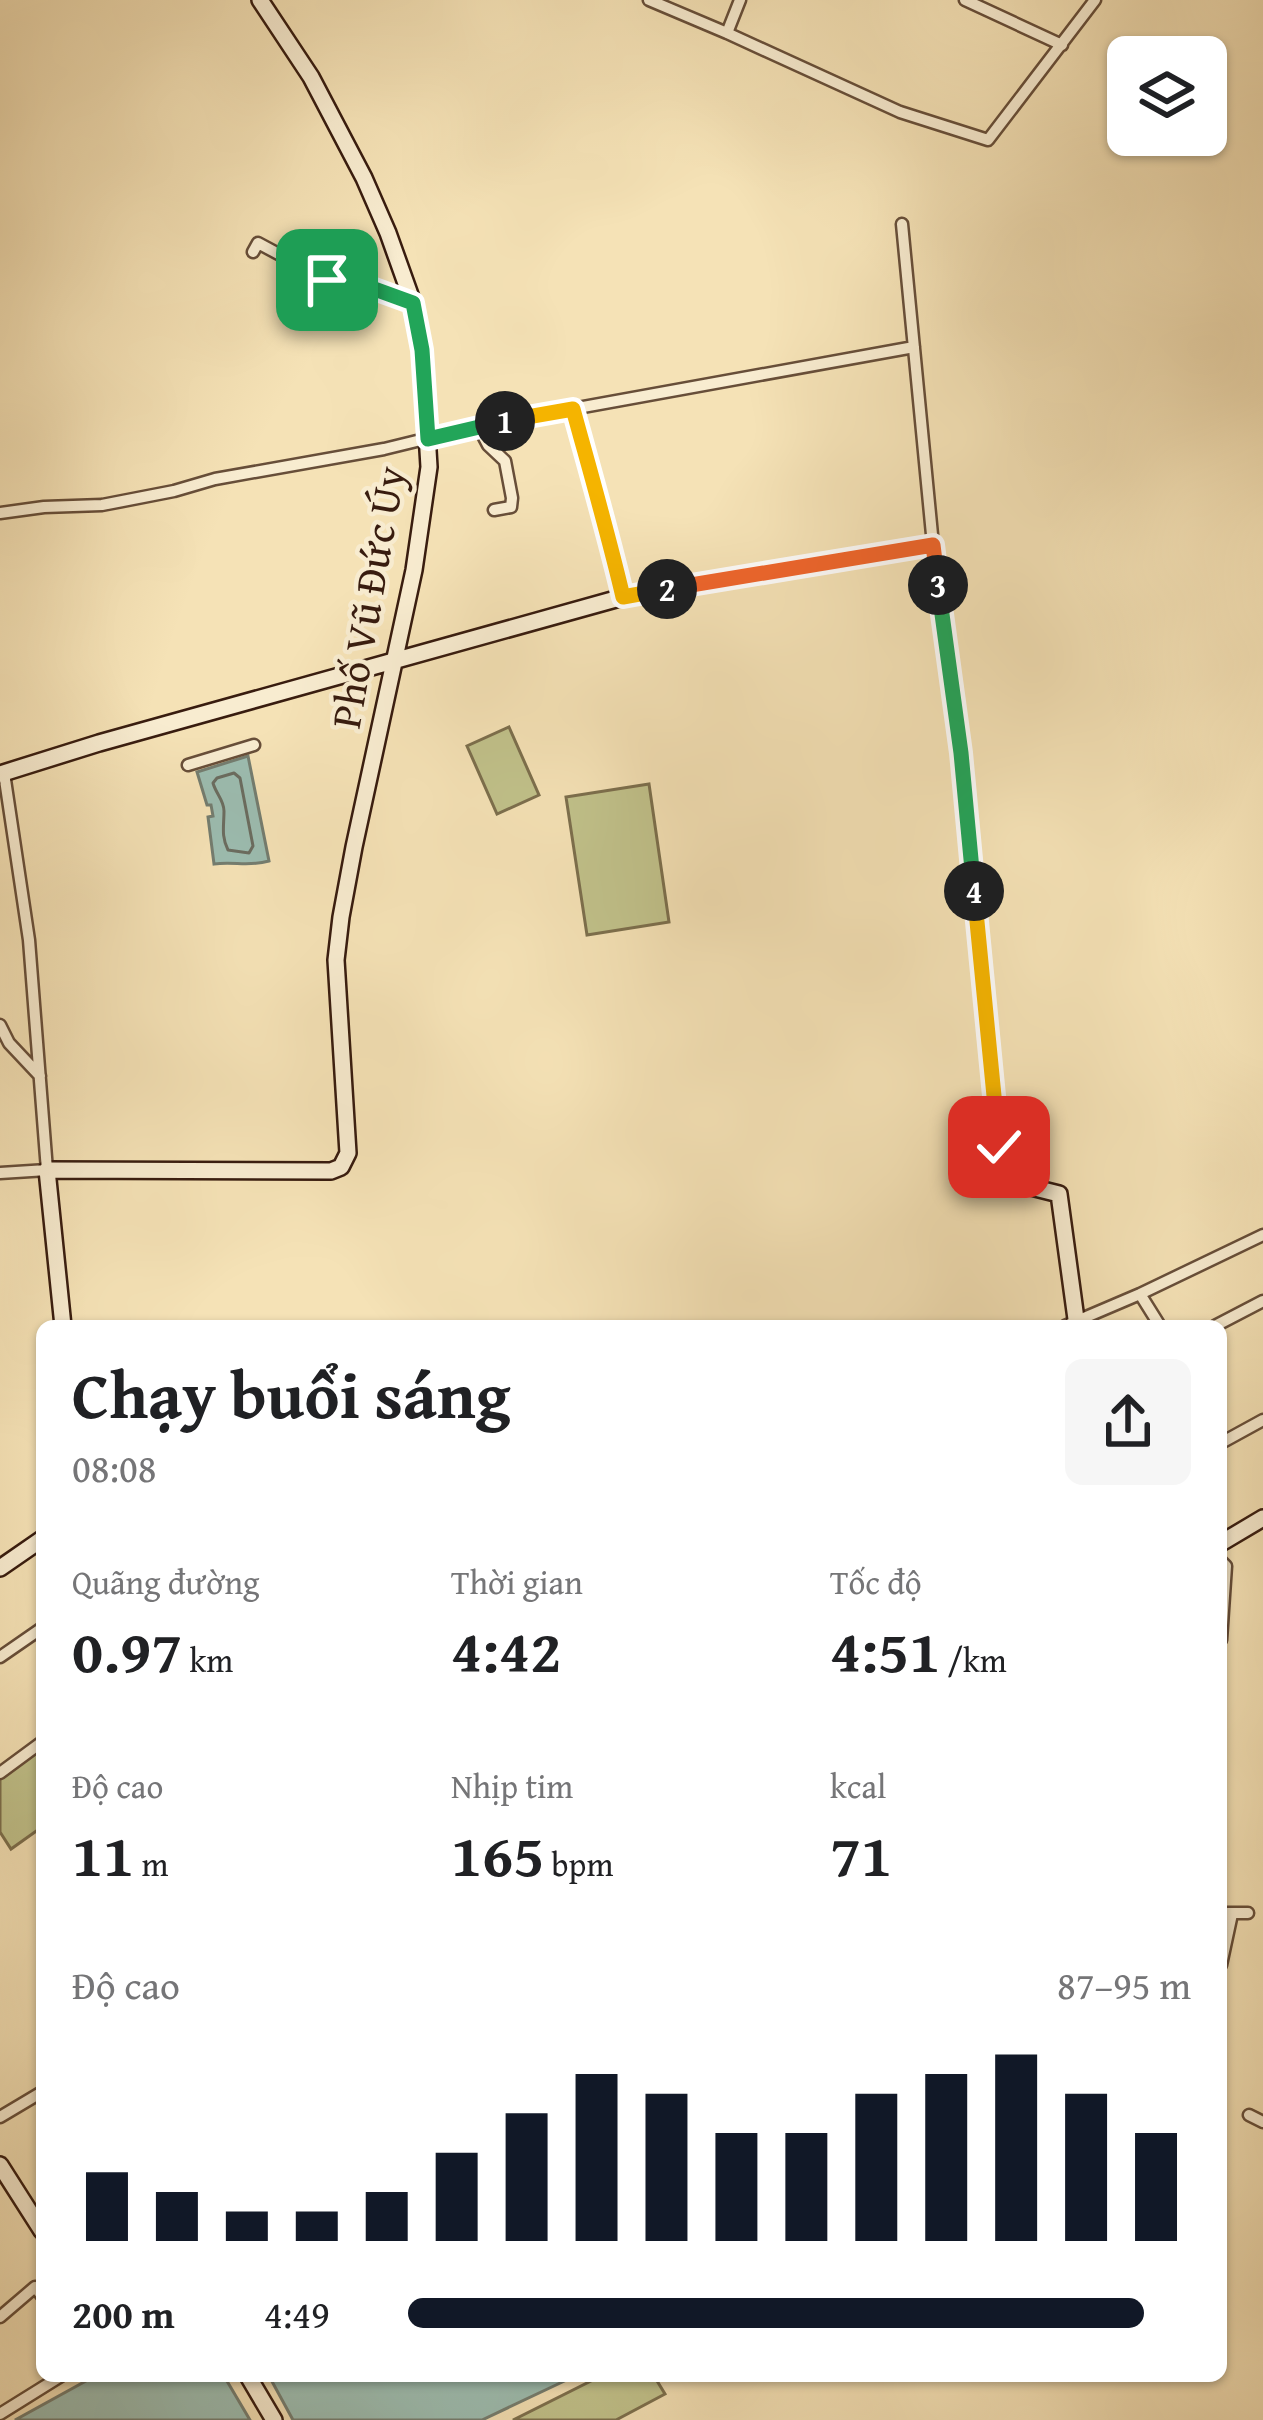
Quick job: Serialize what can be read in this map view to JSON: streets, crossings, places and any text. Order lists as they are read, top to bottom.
{
  "streets": {
    "street": ["Phố Vũ Đức Úy"]
  },
  "page": {
    "pins": [
      "1",
      "3",
      "2",
      "4"
    ],
    "heading": ["Chạy buổi sáng", "08:08"],
    "stats": [
      ["Quãng đường", "0.97 km"],
      ["Thời gian", "4:42"],
      ["Tốc độ", "4:51 /km"],
      ["Độ cao", "11 m"],
      ["Nhịp tim", "165 bpm"],
      ["kcal", "71"]
    ],
    "chart": ["Độ cao", "87–95 m"],
    "list": [
      {
        "name": "200 m",
        "note": "4:49"
      }
    ]
  }
}
